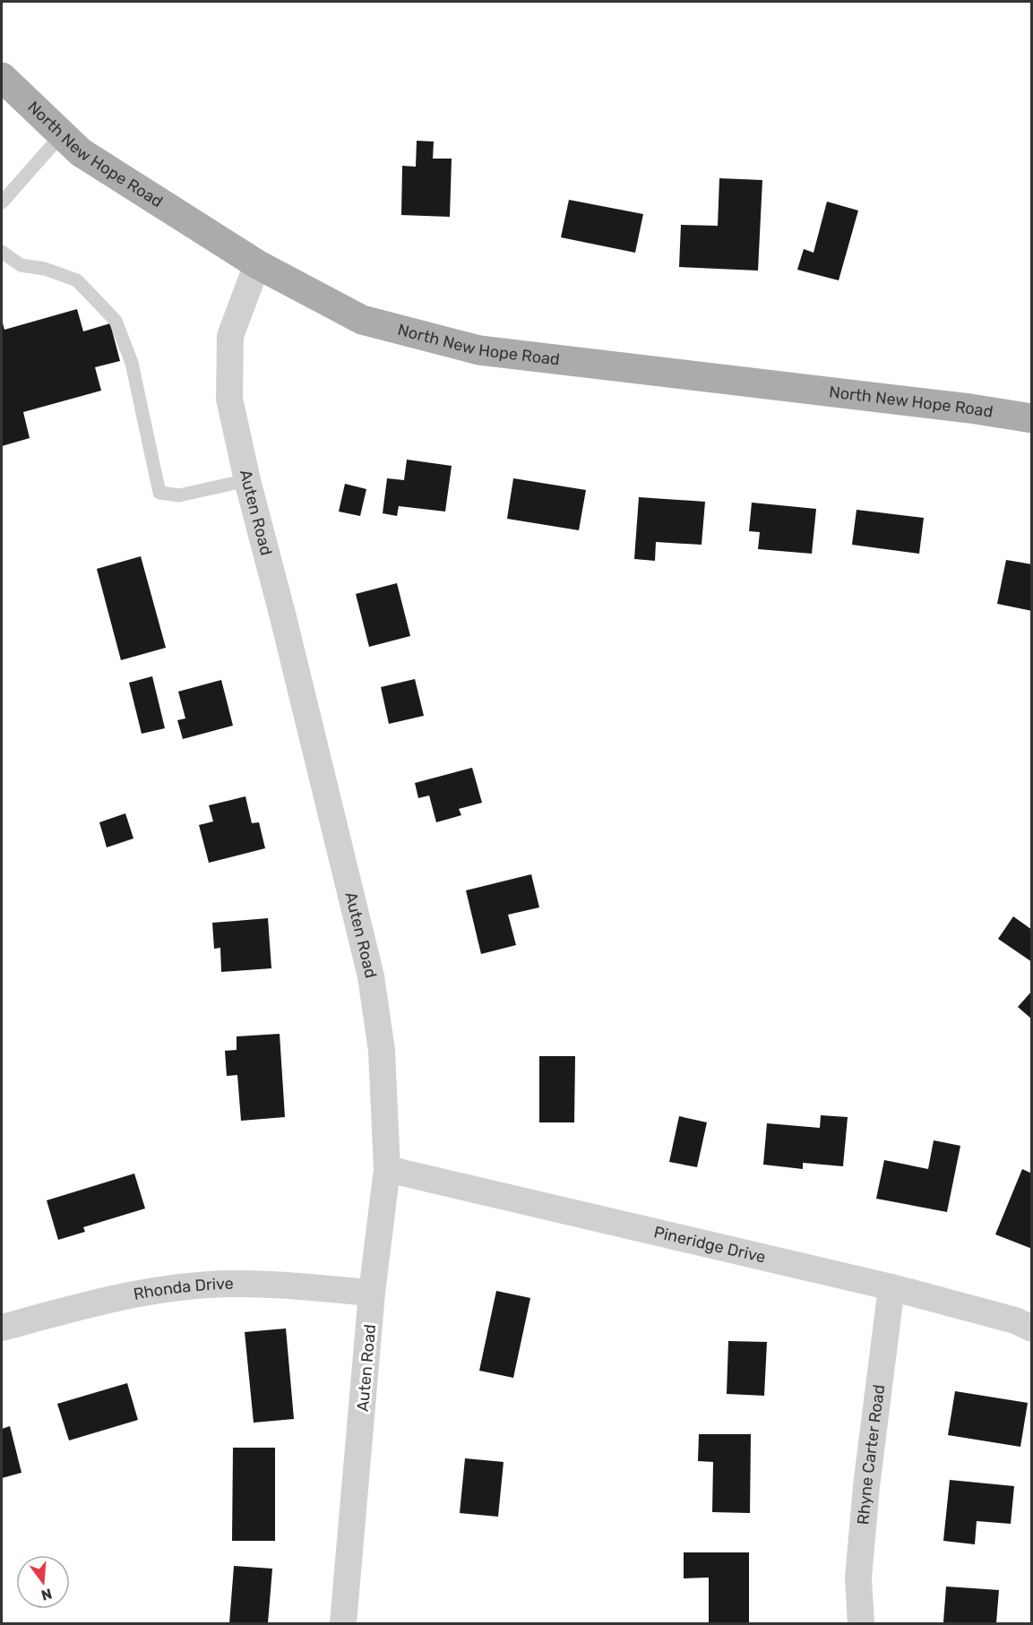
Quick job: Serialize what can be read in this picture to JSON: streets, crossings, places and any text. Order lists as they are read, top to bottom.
{
  "streets": {
    "main road": ["North New Hope Road"],
    "street": [
      "Auten Road",
      "Pineridge Drive",
      "Rhonda Drive",
      "Rhyne Carter Road"
    ]
  },
  "crossings": [
    ["North New Hope Road", "Auten Road"],
    ["Auten Road", "Pineridge Drive"],
    ["Auten Road", "Rhonda Drive"],
    ["Pineridge Drive", "Rhyne Carter Road"]
  ],
  "north": "bottom"
}
